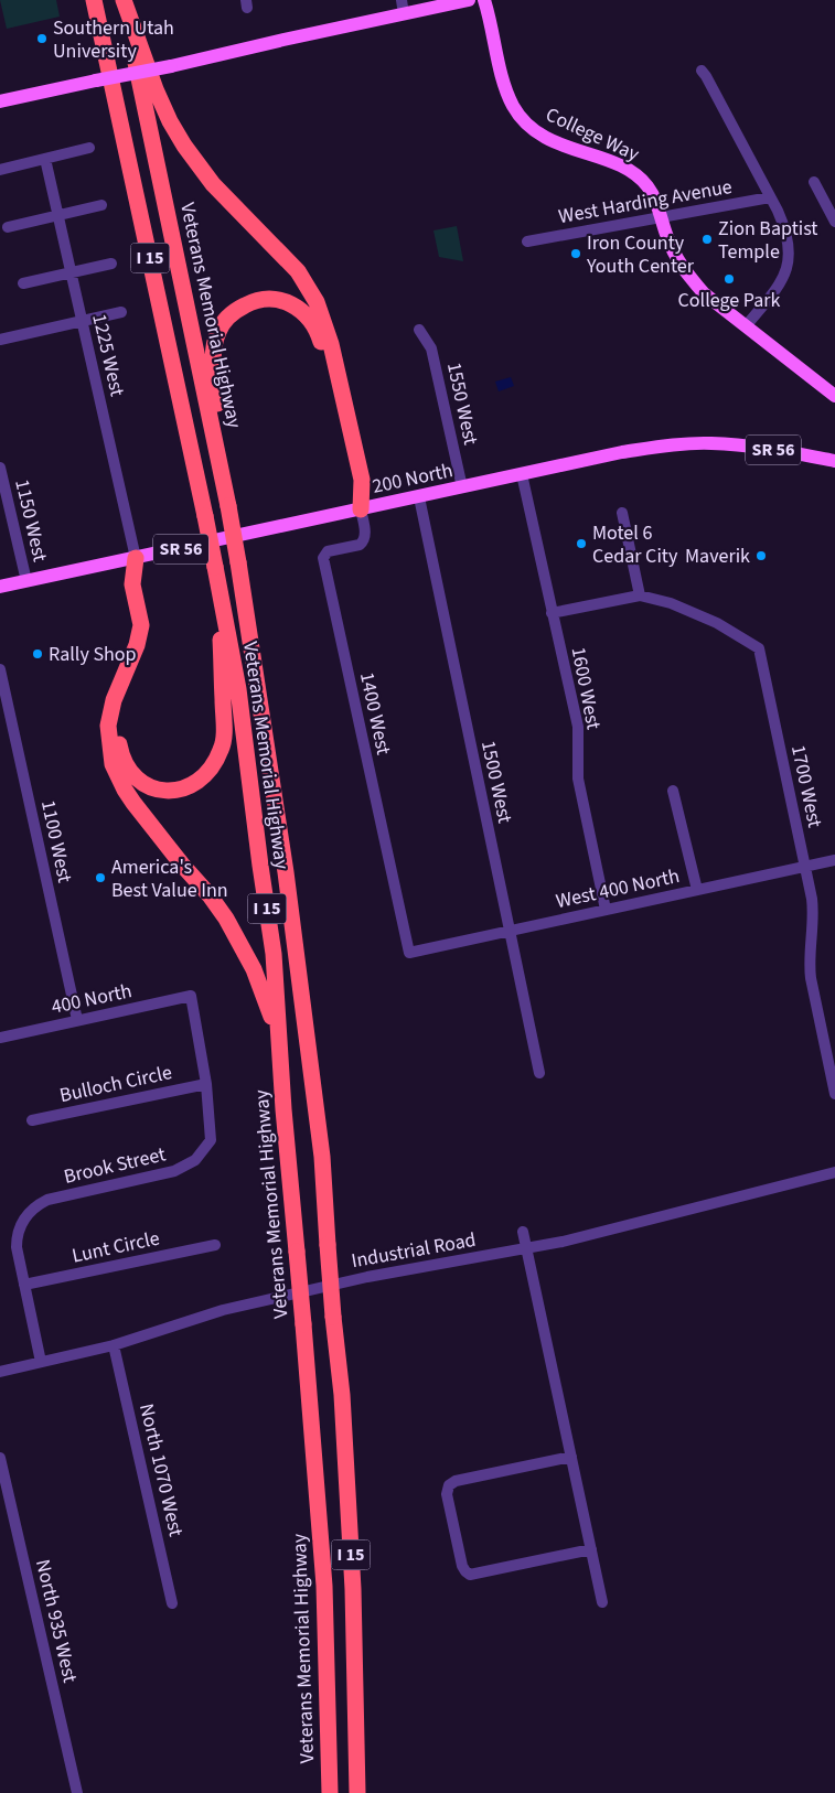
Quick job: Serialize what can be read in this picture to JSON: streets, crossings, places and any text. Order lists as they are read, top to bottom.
{
  "streets": {
    "highway": ["I 15", "Veterans Memorial Highway"],
    "main road": ["College Way", "SR 56", "200 North"],
    "street": [
      "West Harding Avenue",
      "1225 West",
      "1550 West",
      "1150 West",
      "1600 West",
      "1400 West",
      "1500 West",
      "1700 West",
      "1100 West",
      "West 400 North",
      "400 North",
      "Bulloch Circle",
      "Brook Street",
      "Lunt Circle",
      "Industrial Road",
      "North 1070 West",
      "North 935 West"
    ]
  },
  "crossings": [
    ["College Way", "West Harding Avenue"],
    ["1225 West", "200 North"],
    ["1550 West", "200 North"],
    ["200 North", "1150 West"],
    ["200 North", "1600 West"],
    ["200 North", "1400 West"],
    ["200 North", "1500 West"],
    ["1600 West", "1700 West"],
    ["1600 West", "West 400 North"],
    ["1400 West", "West 400 North"],
    ["1500 West", "West 400 North"],
    ["1700 West", "West 400 North"],
    ["1100 West", "400 North"],
    ["400 North", "Brook Street"],
    ["Bulloch Circle", "Brook Street"],
    ["Brook Street", "Lunt Circle"],
    ["Brook Street", "Industrial Road"],
    ["Industrial Road", "North 1070 West"]
  ],
  "places": [
    "Southern Utah University",
    "Zion Baptist Temple",
    "Iron County Youth Center",
    "College Park",
    "Motel 6 Cedar City",
    "Maverik",
    "Rally Shop",
    "America's Best Value Inn"
  ]
}
